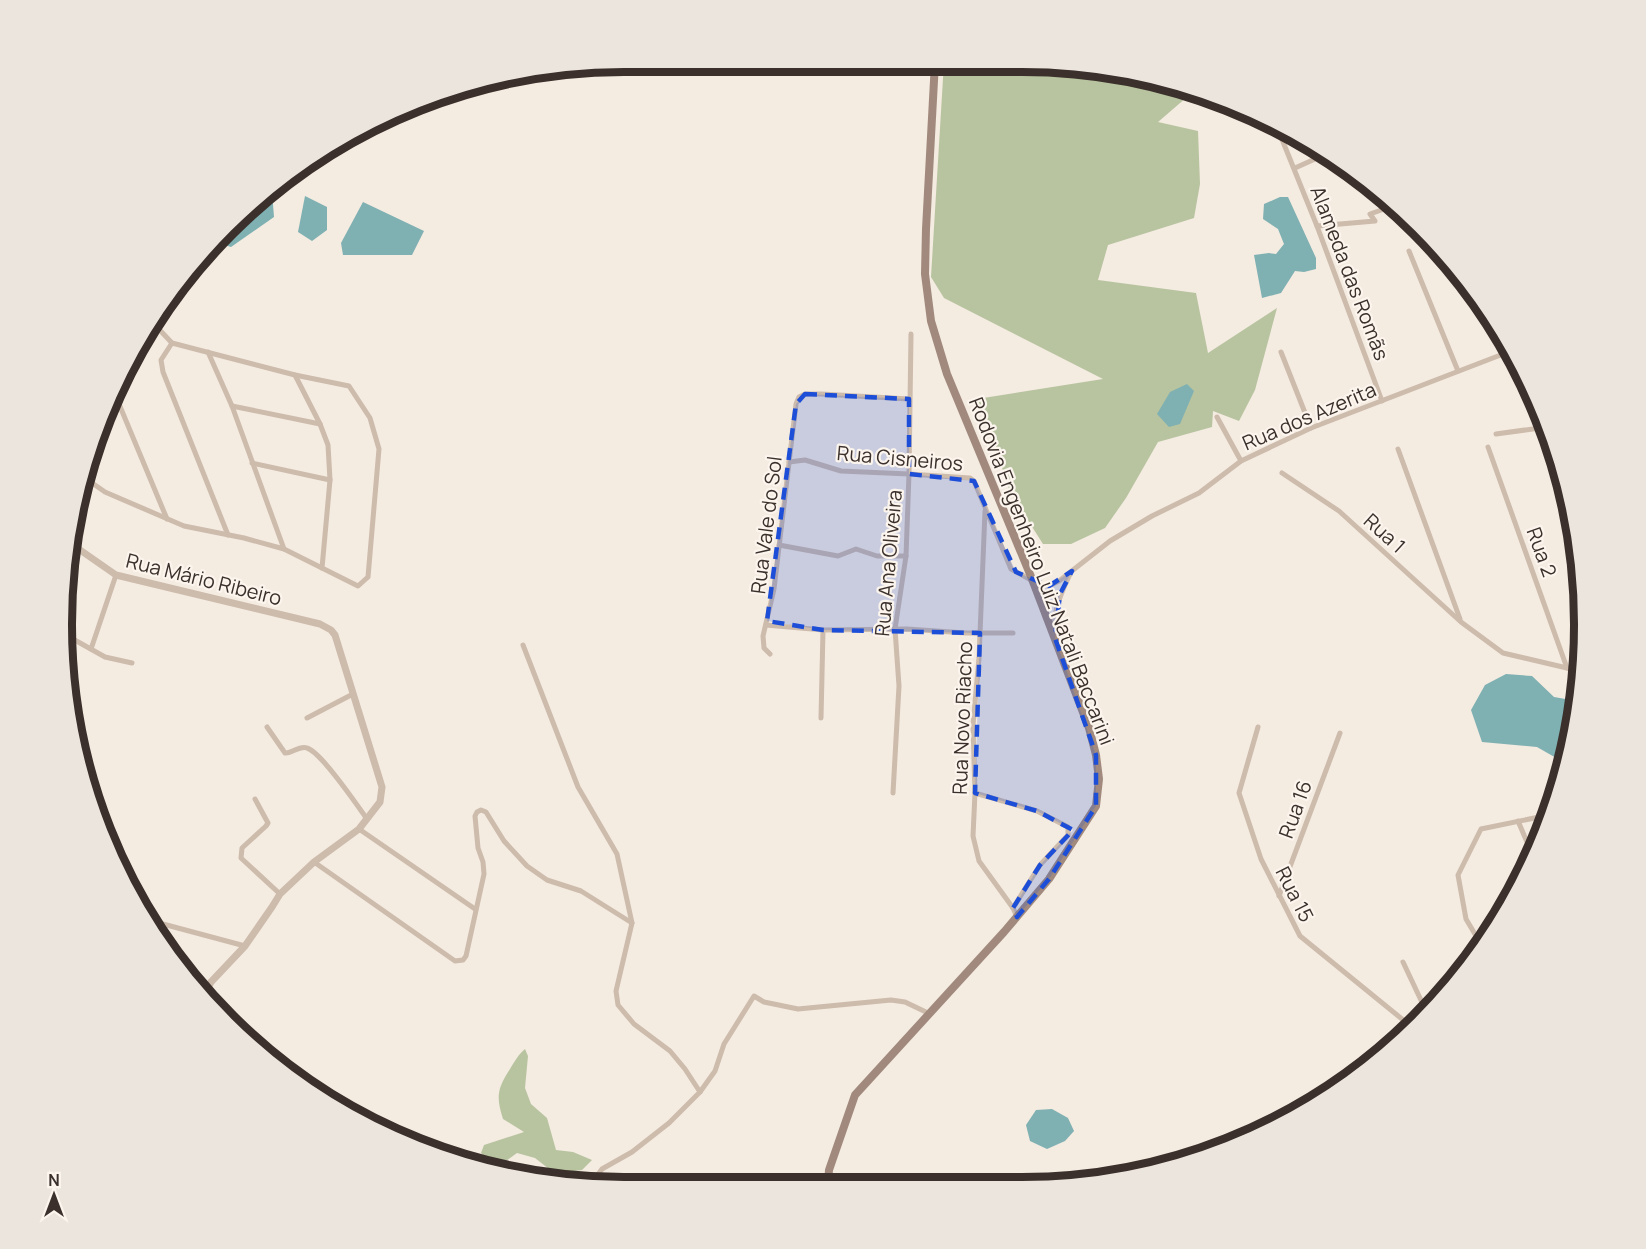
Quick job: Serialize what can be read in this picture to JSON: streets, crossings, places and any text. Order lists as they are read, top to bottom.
{
  "streets": {
    "main road": ["Rodovia Engenheiro Luiz Natali Baccarini"],
    "street": [
      "Alameda das Romãs",
      "Rua dos Azerita",
      "Rua Cisneiros",
      "Rua Vale do Sol",
      "Rua 1",
      "Rua 2",
      "Rua Ana Oliveira",
      "Rua Mário Ribeiro",
      "Rua Novo Riacho",
      "Rua 16",
      "Rua 15"
    ]
  },
  "crossings": [
    ["Alameda das Romãs", "Rua dos Azerita"],
    ["Rua dos Azerita", "Rodovia Engenheiro Luiz Natali Baccarini"],
    ["Rua Cisneiros", "Rua Vale do Sol"],
    ["Rua Cisneiros", "Rua Ana Oliveira"],
    ["Rua Cisneiros", "Rua Novo Riacho"],
    ["Rua Vale do Sol", "Rua Ana Oliveira"],
    ["Rua 1", "Rua 2"],
    ["Rodovia Engenheiro Luiz Natali Baccarini", "Rua Novo Riacho"],
    ["Rua 16", "Rua 15"]
  ],
  "north": "top"
}
